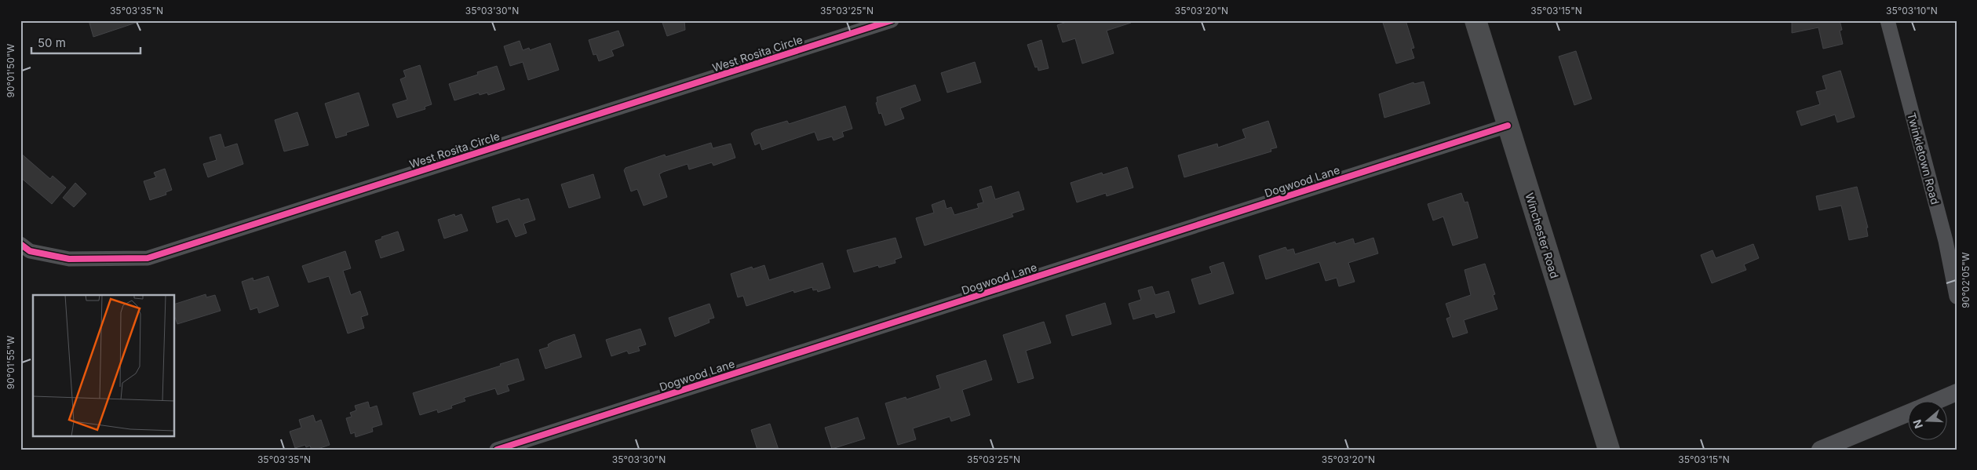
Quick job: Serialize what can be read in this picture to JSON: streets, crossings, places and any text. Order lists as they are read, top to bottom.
{
  "streets": {
    "main road": ["Winchester Road"],
    "street": ["West Rosita Circle", "Twinkletown Road", "Dogwood Lane"]
  },
  "crossings": [
    ["Dogwood Lane", "Winchester Road"]
  ],
  "scale_bar": "50 m",
  "north": "left",
  "coordinates": [
    "35°03'35\"N",
    "35°03'30\"N",
    "35°03'25\"N",
    "35°03'20\"N",
    "35°03'15\"N",
    "35°03'10\"N",
    "90°01'50\"W",
    "90°02'05\"W",
    "90°01'55\"W"
  ]
}
